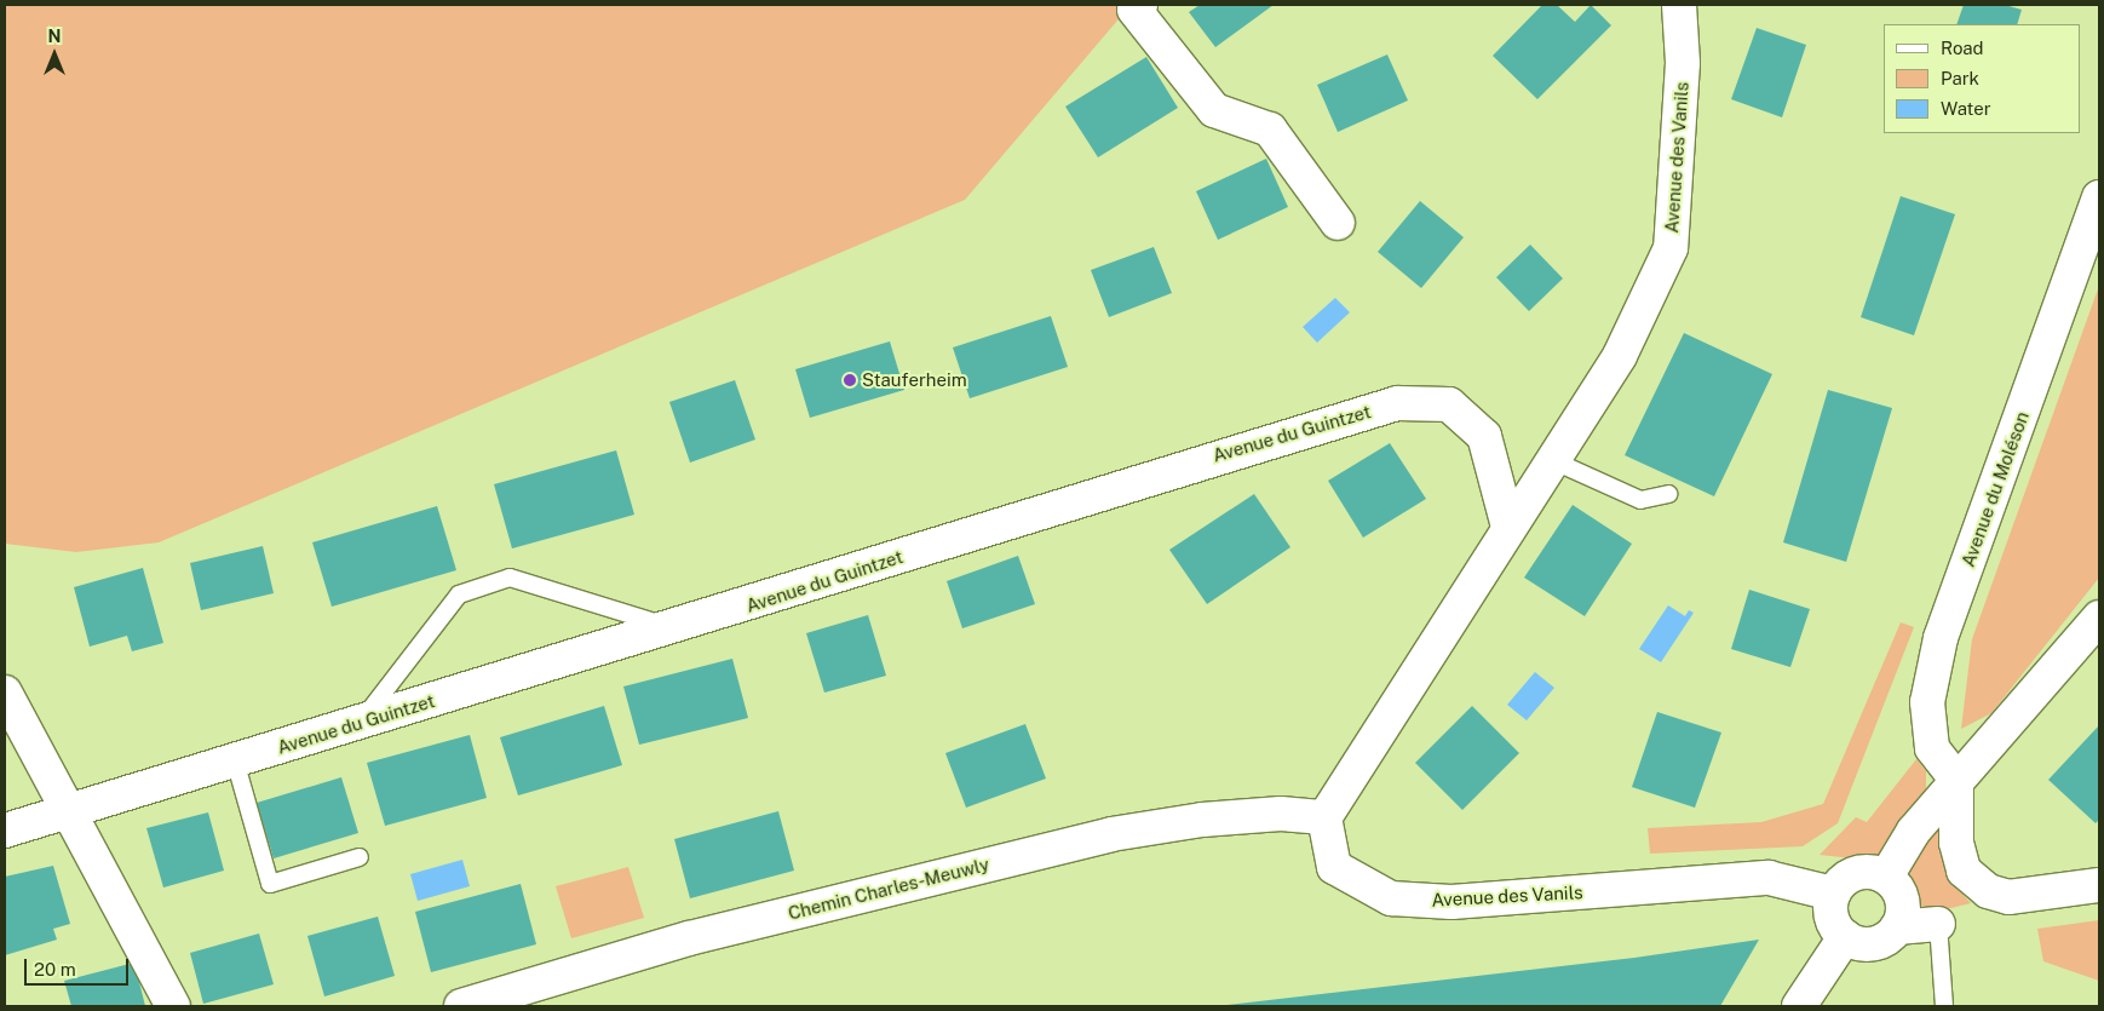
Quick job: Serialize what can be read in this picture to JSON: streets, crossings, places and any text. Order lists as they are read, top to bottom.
{
  "streets": {
    "street": [
      "Avenue des Vanils",
      "Avenue du Guintzet",
      "Avenue du Moléson",
      "Chemin Charles-Meuwly"
    ]
  },
  "crossings": [
    ["Avenue des Vanils", "Avenue du Guintzet"],
    ["Avenue des Vanils", "Chemin Charles-Meuwly"]
  ],
  "places": ["Stauferheim"],
  "legend": ["Road", "Park", "Water"],
  "scale_bar": "20 m",
  "north": "top"
}
